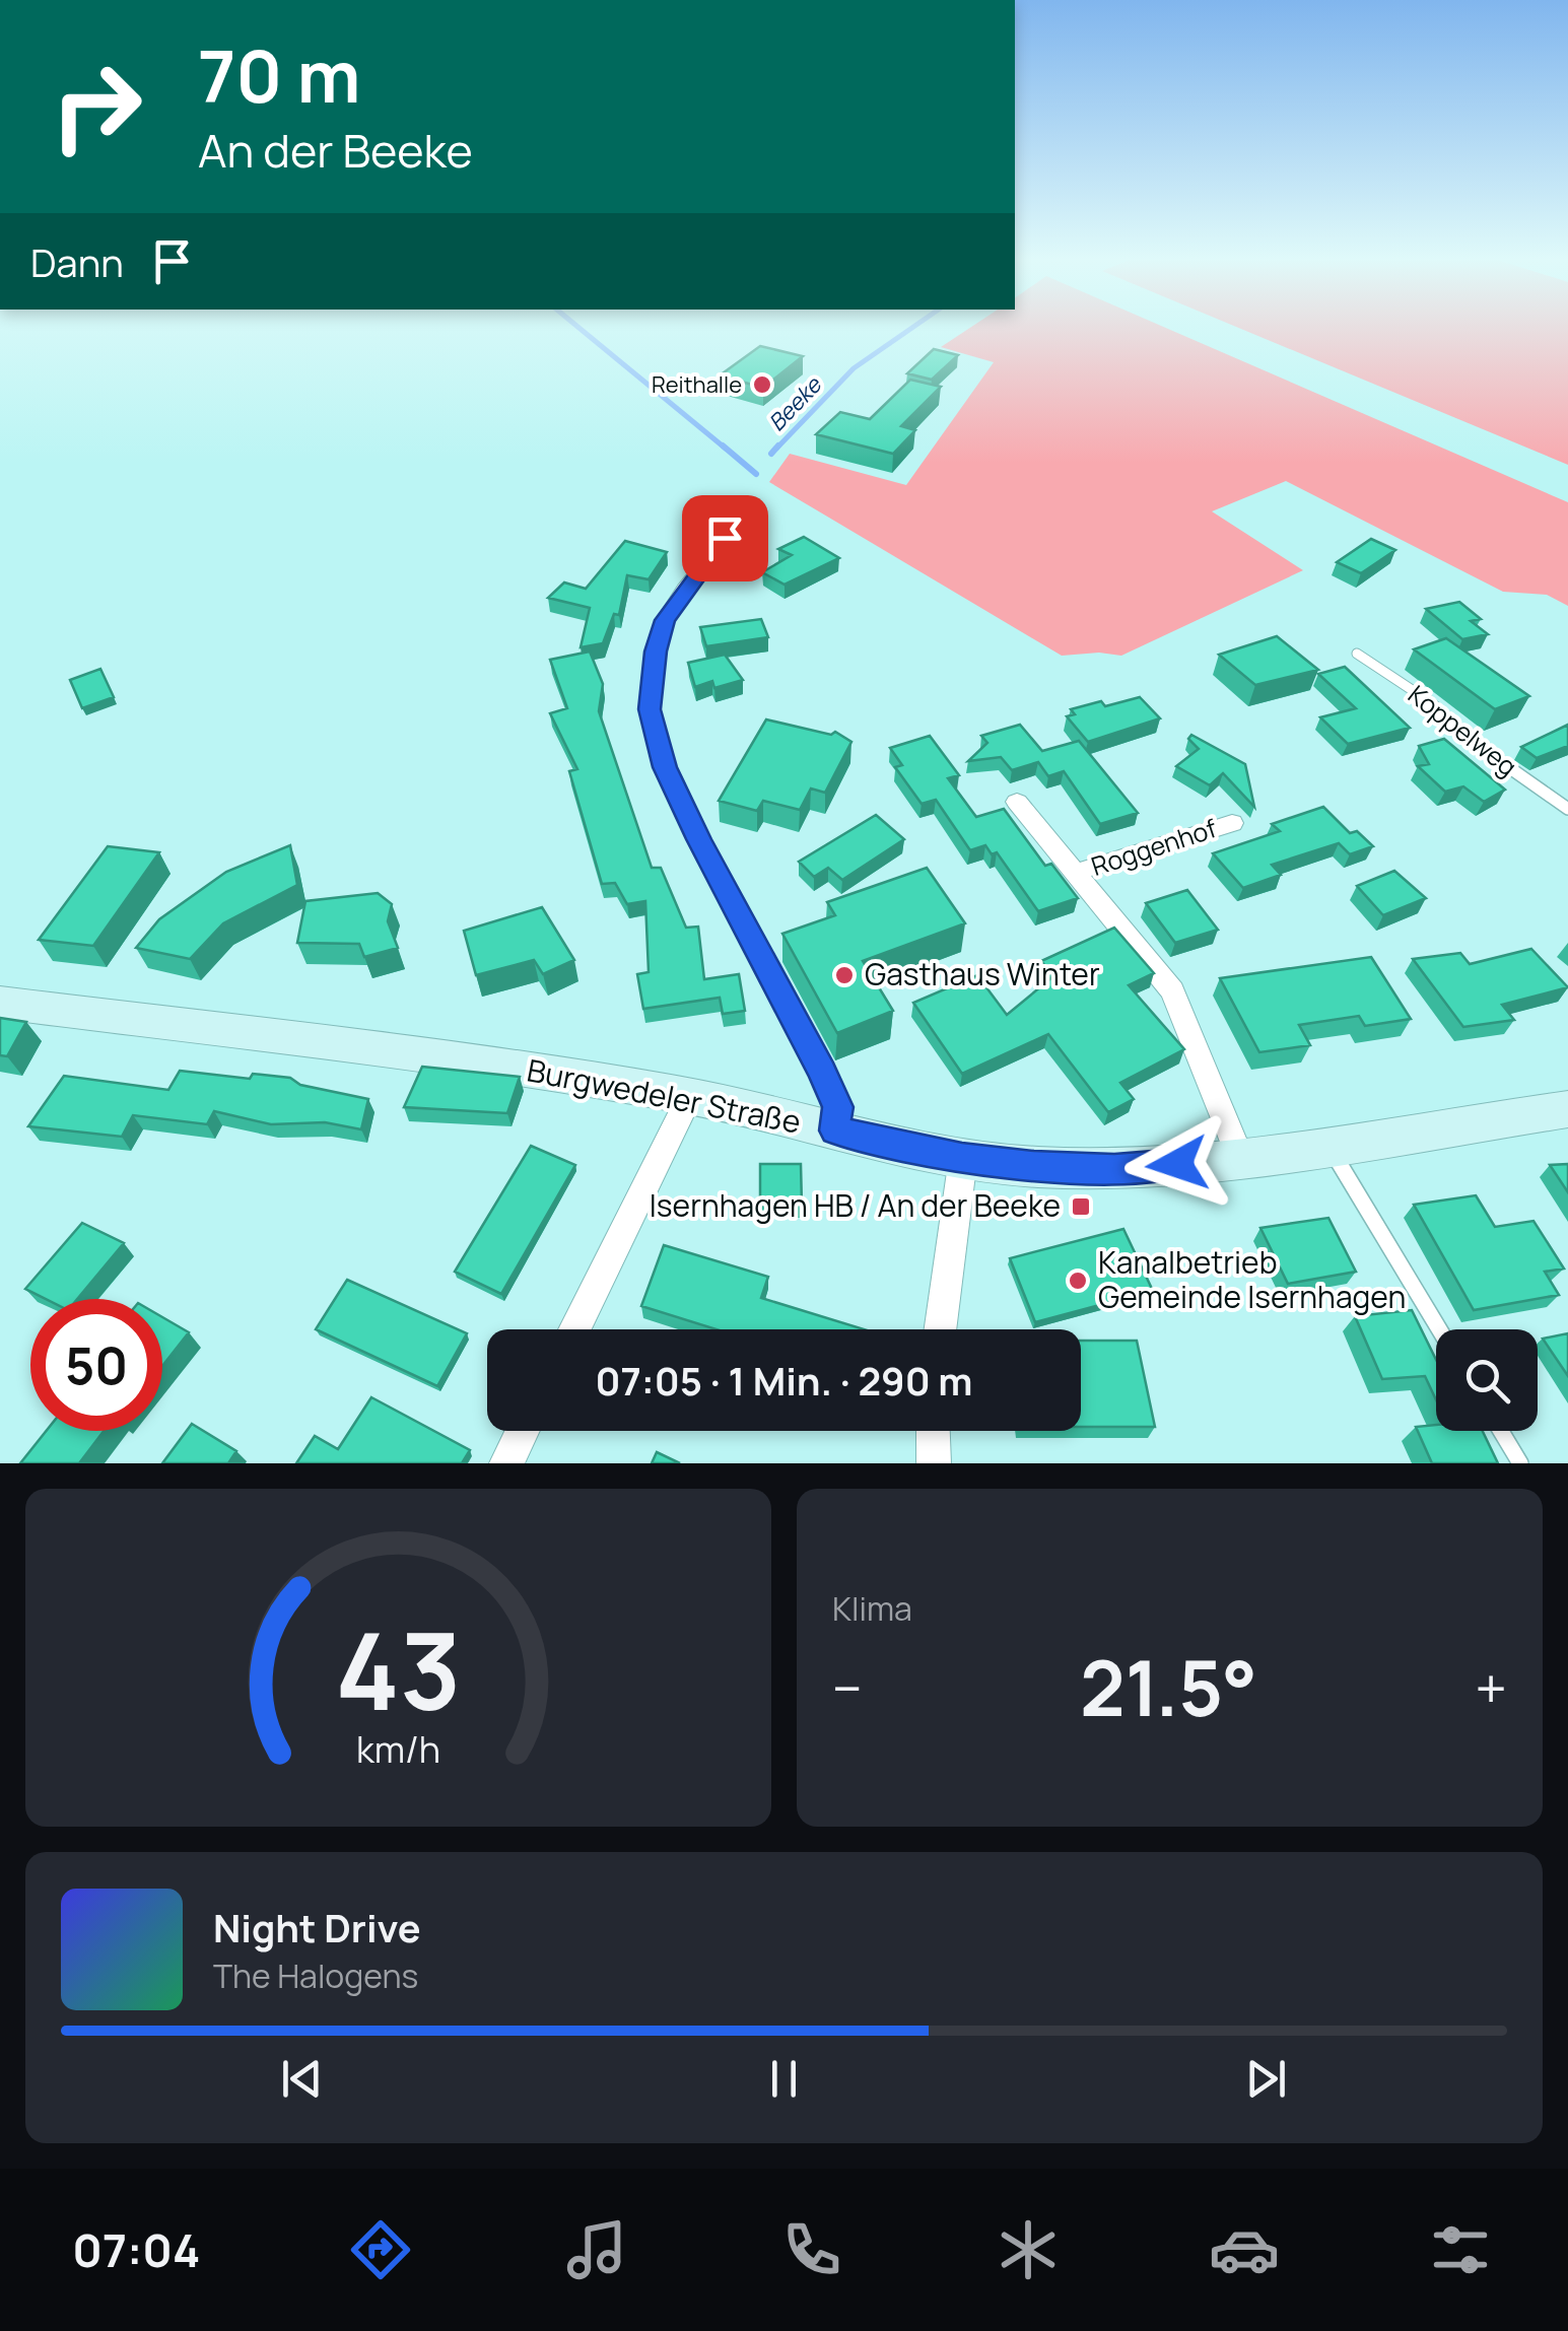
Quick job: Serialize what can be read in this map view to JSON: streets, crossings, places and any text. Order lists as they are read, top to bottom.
{
  "streets": {
    "main road": ["Burgwedeler Straße"],
    "street": ["Roggenhof"],
    "lane": ["Koppelweg"]
  },
  "crossings": [
    ["Roggenhof", "Burgwedeler Straße"]
  ],
  "water": ["Beeke"],
  "places": {
    "other": ["Reithalle", "Gasthaus Winter", "Kanalbetrieb Gemeinde Isernhagen"],
    "transit": ["Isernhagen HB / An der Beeke"]
  },
  "page": {
    "turn": ["70 m", "An der Beeke"],
    "then": "Dann",
    "limit": "50",
    "trip": "07:05 · 1 Min. · 290 m",
    "tile": "Klima",
    "heat": ["−", "21.5°", "+"],
    "song": ["Night Drive", "The Halogens"],
    "tabs": "07:04",
    "gauge": ["43", "km/h"]
  }
}
